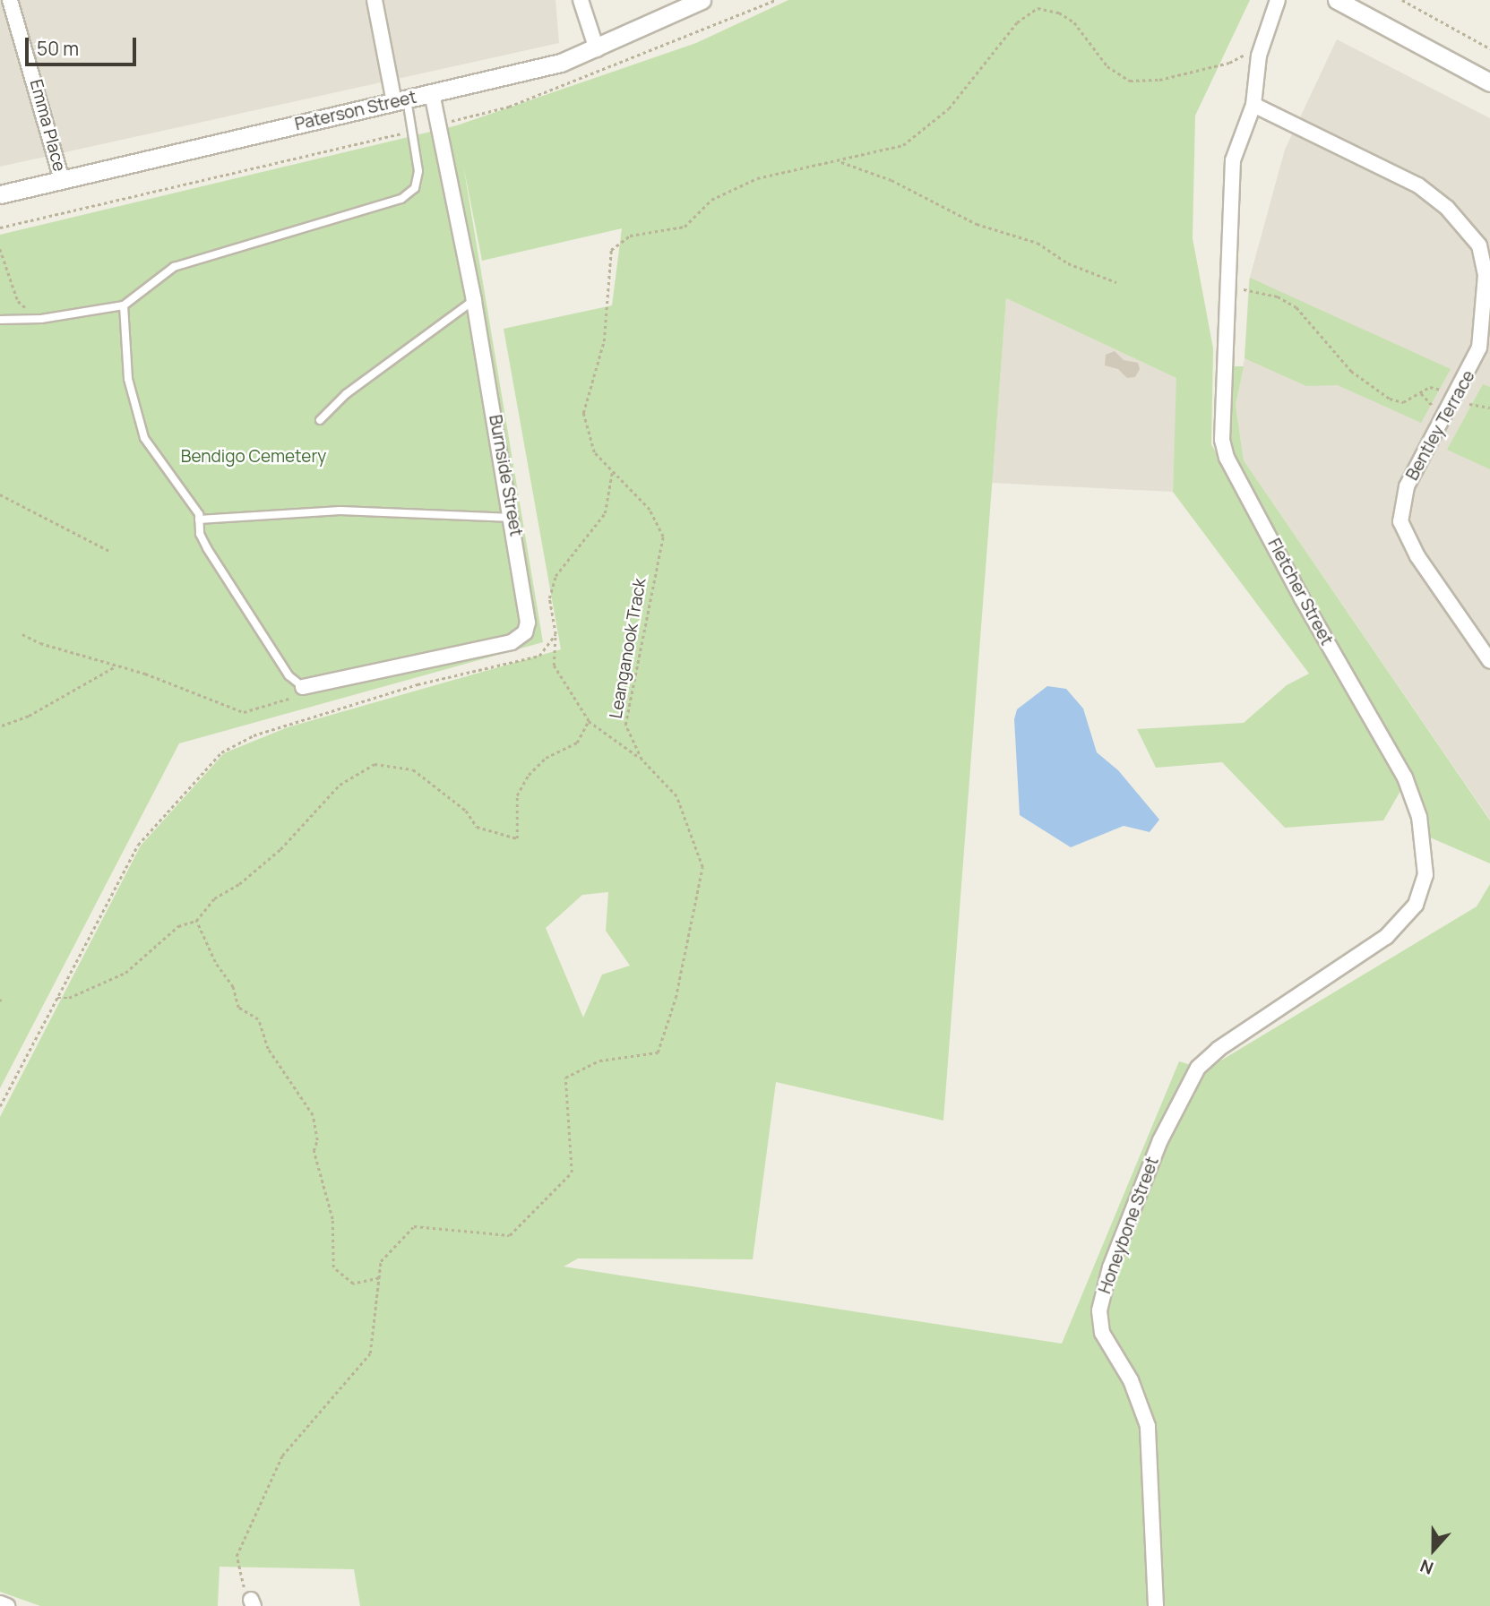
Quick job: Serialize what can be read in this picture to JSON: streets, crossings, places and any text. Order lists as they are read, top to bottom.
{
  "streets": {
    "street": [
      "Paterson Street",
      "Emma Place",
      "Bentley Terrace",
      "Burnside Street",
      "Fletcher Street",
      "Honeybone Street"
    ],
    "path": ["Leanganook Track"]
  },
  "crossings": [
    ["Paterson Street", "Emma Place"],
    ["Paterson Street", "Burnside Street"],
    ["Bentley Terrace", "Fletcher Street"],
    ["Fletcher Street", "Leanganook Track"],
    ["Fletcher Street", "Honeybone Street"]
  ],
  "parks": ["Bendigo Cemetery"],
  "scale_bar": "50 m",
  "north": "bottom"
}
